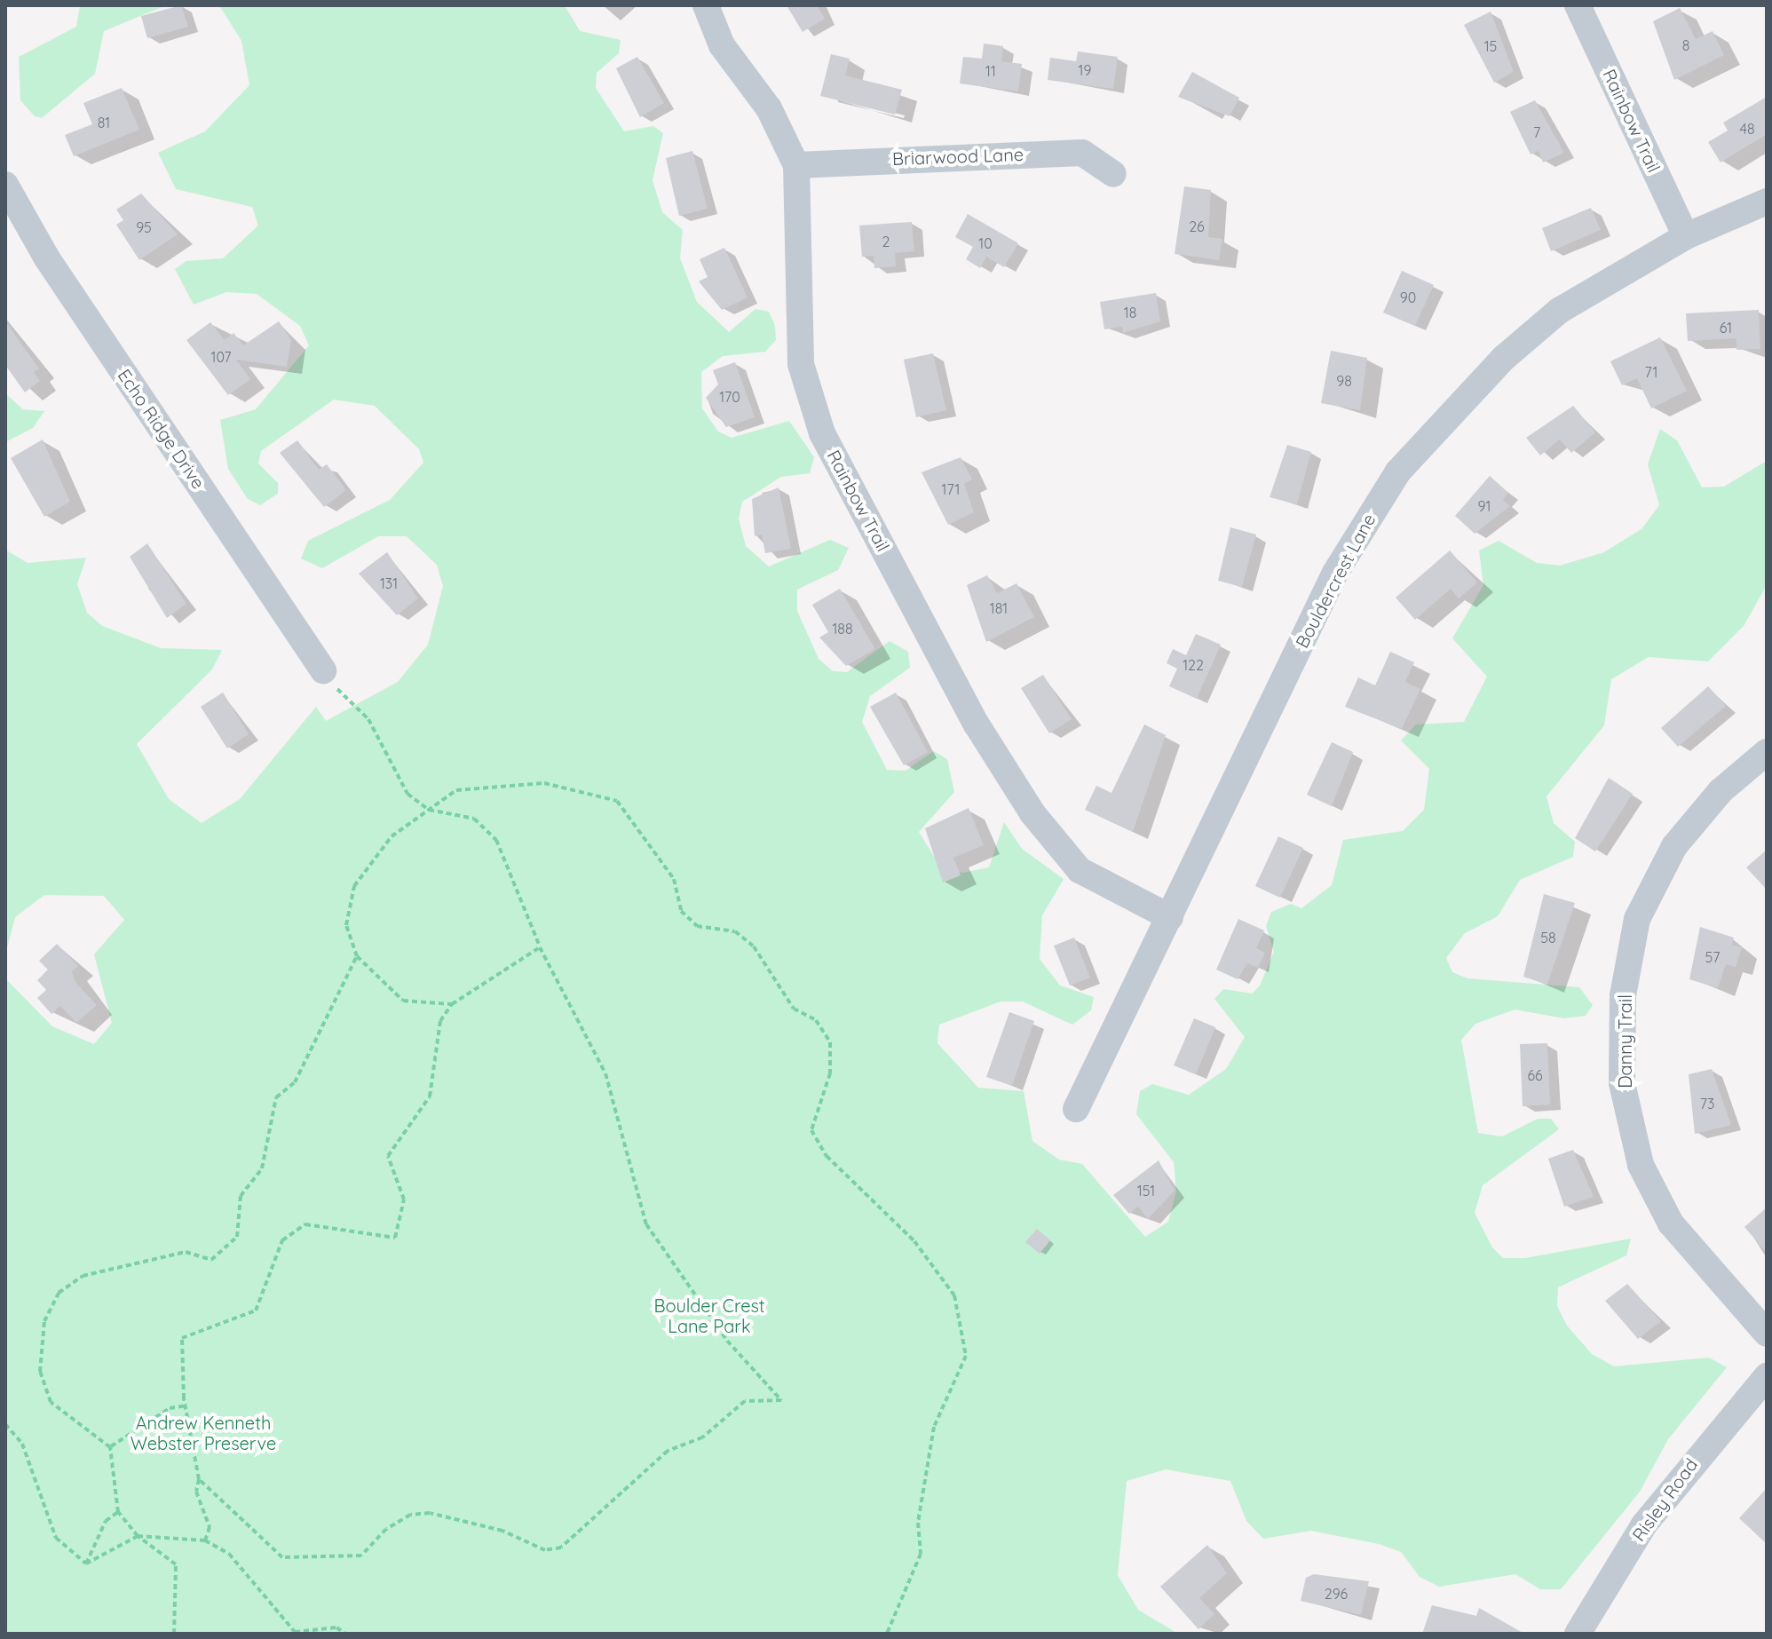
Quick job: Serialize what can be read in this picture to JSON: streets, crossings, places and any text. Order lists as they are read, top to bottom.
{
  "streets": {
    "street": [
      "Rainbow Trail",
      "Briarwood Lane",
      "Echo Ridge Drive",
      "Bouldercrest Lane",
      "Danny Trail",
      "Risley Road"
    ]
  },
  "crossings": [
    ["Rainbow Trail", "Briarwood Lane"],
    ["Rainbow Trail", "Bouldercrest Lane"]
  ],
  "parks": ["Boulder Crest Lane Park", "Andrew Kenneth Webster Preserve"],
  "house_numbers": [
    "8",
    "15",
    "19",
    "11",
    "81",
    "48",
    "7",
    "26",
    "95",
    "2",
    "10",
    "90",
    "18",
    "61",
    "107",
    "71",
    "98",
    "170",
    "171",
    "91",
    "131",
    "181",
    "188",
    "122",
    "58",
    "57",
    "66",
    "73",
    "151",
    "296"
  ]
}
